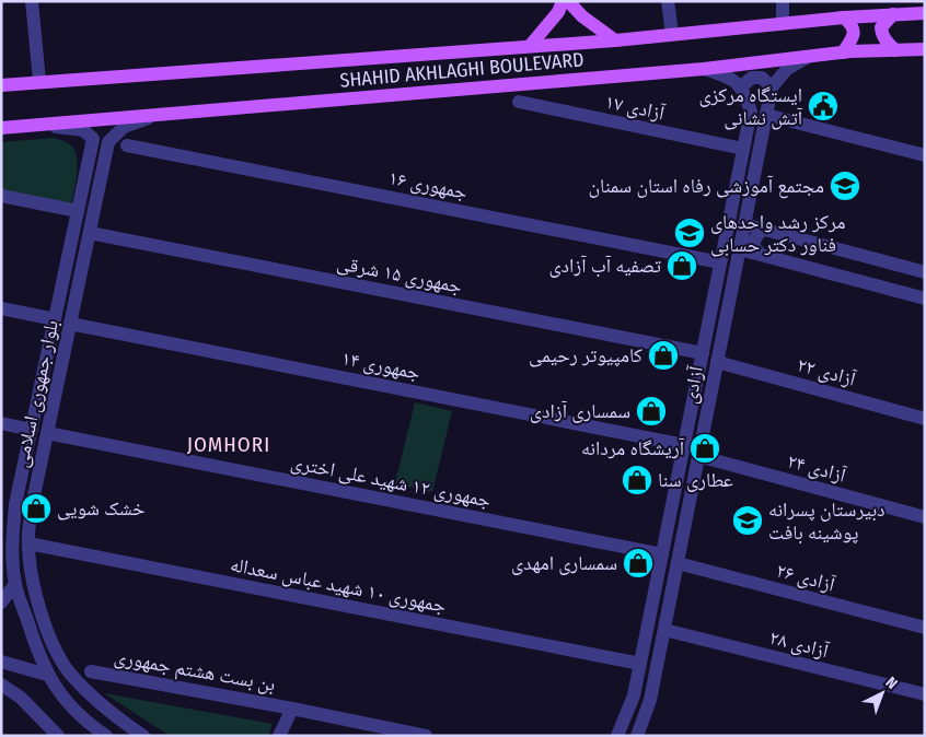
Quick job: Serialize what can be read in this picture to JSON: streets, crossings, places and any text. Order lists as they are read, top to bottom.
{
  "streets": {
    "main road": ["SHAHID AKHLAGHI BOULEVARD"],
    "street": [
      "آزادی ۱۷",
      "جمهوری ۱۶",
      "جمهوری ۱۵ شرقی",
      "جمهوری ۱۴",
      "آزادی ۲۲",
      "آزادی",
      "بلوار جمهوری اسلامی",
      "آزادی ۲۴",
      "جمهوری ۱۲ شهید علی اختری",
      "آزادی ۲۶",
      "جمهوری ۱۰ شهید عباس سعداله",
      "آزادی ۲۸",
      "بن بست هشتم جمهوری"
    ]
  },
  "crossings": [
    ["آزادی ۱۷", "آزادی"],
    ["جمهوری ۱۶", "آزادی"],
    ["جمهوری ۱۵ شرقی", "آزادی"],
    ["جمهوری ۱۵ شرقی", "بلوار جمهوری اسلامی"],
    ["جمهوری ۱۴", "آزادی"],
    ["جمهوری ۱۴", "بلوار جمهوری اسلامی"],
    ["آزادی ۲۲", "آزادی"],
    ["آزادی", "آزادی ۲۴"],
    ["آزادی", "جمهوری ۱۲ شهید علی اختری"],
    ["آزادی", "آزادی ۲۶"],
    ["آزادی", "جمهوری ۱۰ شهید عباس سعداله"],
    ["آزادی", "آزادی ۲۸"],
    ["بلوار جمهوری اسلامی", "جمهوری ۱۲ شهید علی اختری"],
    ["بلوار جمهوری اسلامی", "جمهوری ۱۰ شهید عباس سعداله"]
  ],
  "districts": ["JOMHORI"],
  "places": {
    "public building": ["ایستگاه مرکزی آتش نشانی"],
    "school or university": ["مجتمع آموزشی رفاه استان سمنان", "مرکز رشد واحدهای فناور دکتر حسابی", "دبیرستان پسرانه پوشینه بافت"],
    "shop": [
      "تصفیه آب آزادی",
      "کامپیوتر رحیمی",
      "سمساری آزادی",
      "آریشگاه مردانه",
      "عطاری سنا",
      "خشک شویی",
      "سمساری امهدی"
    ]
  },
  "north": "top right"
}
